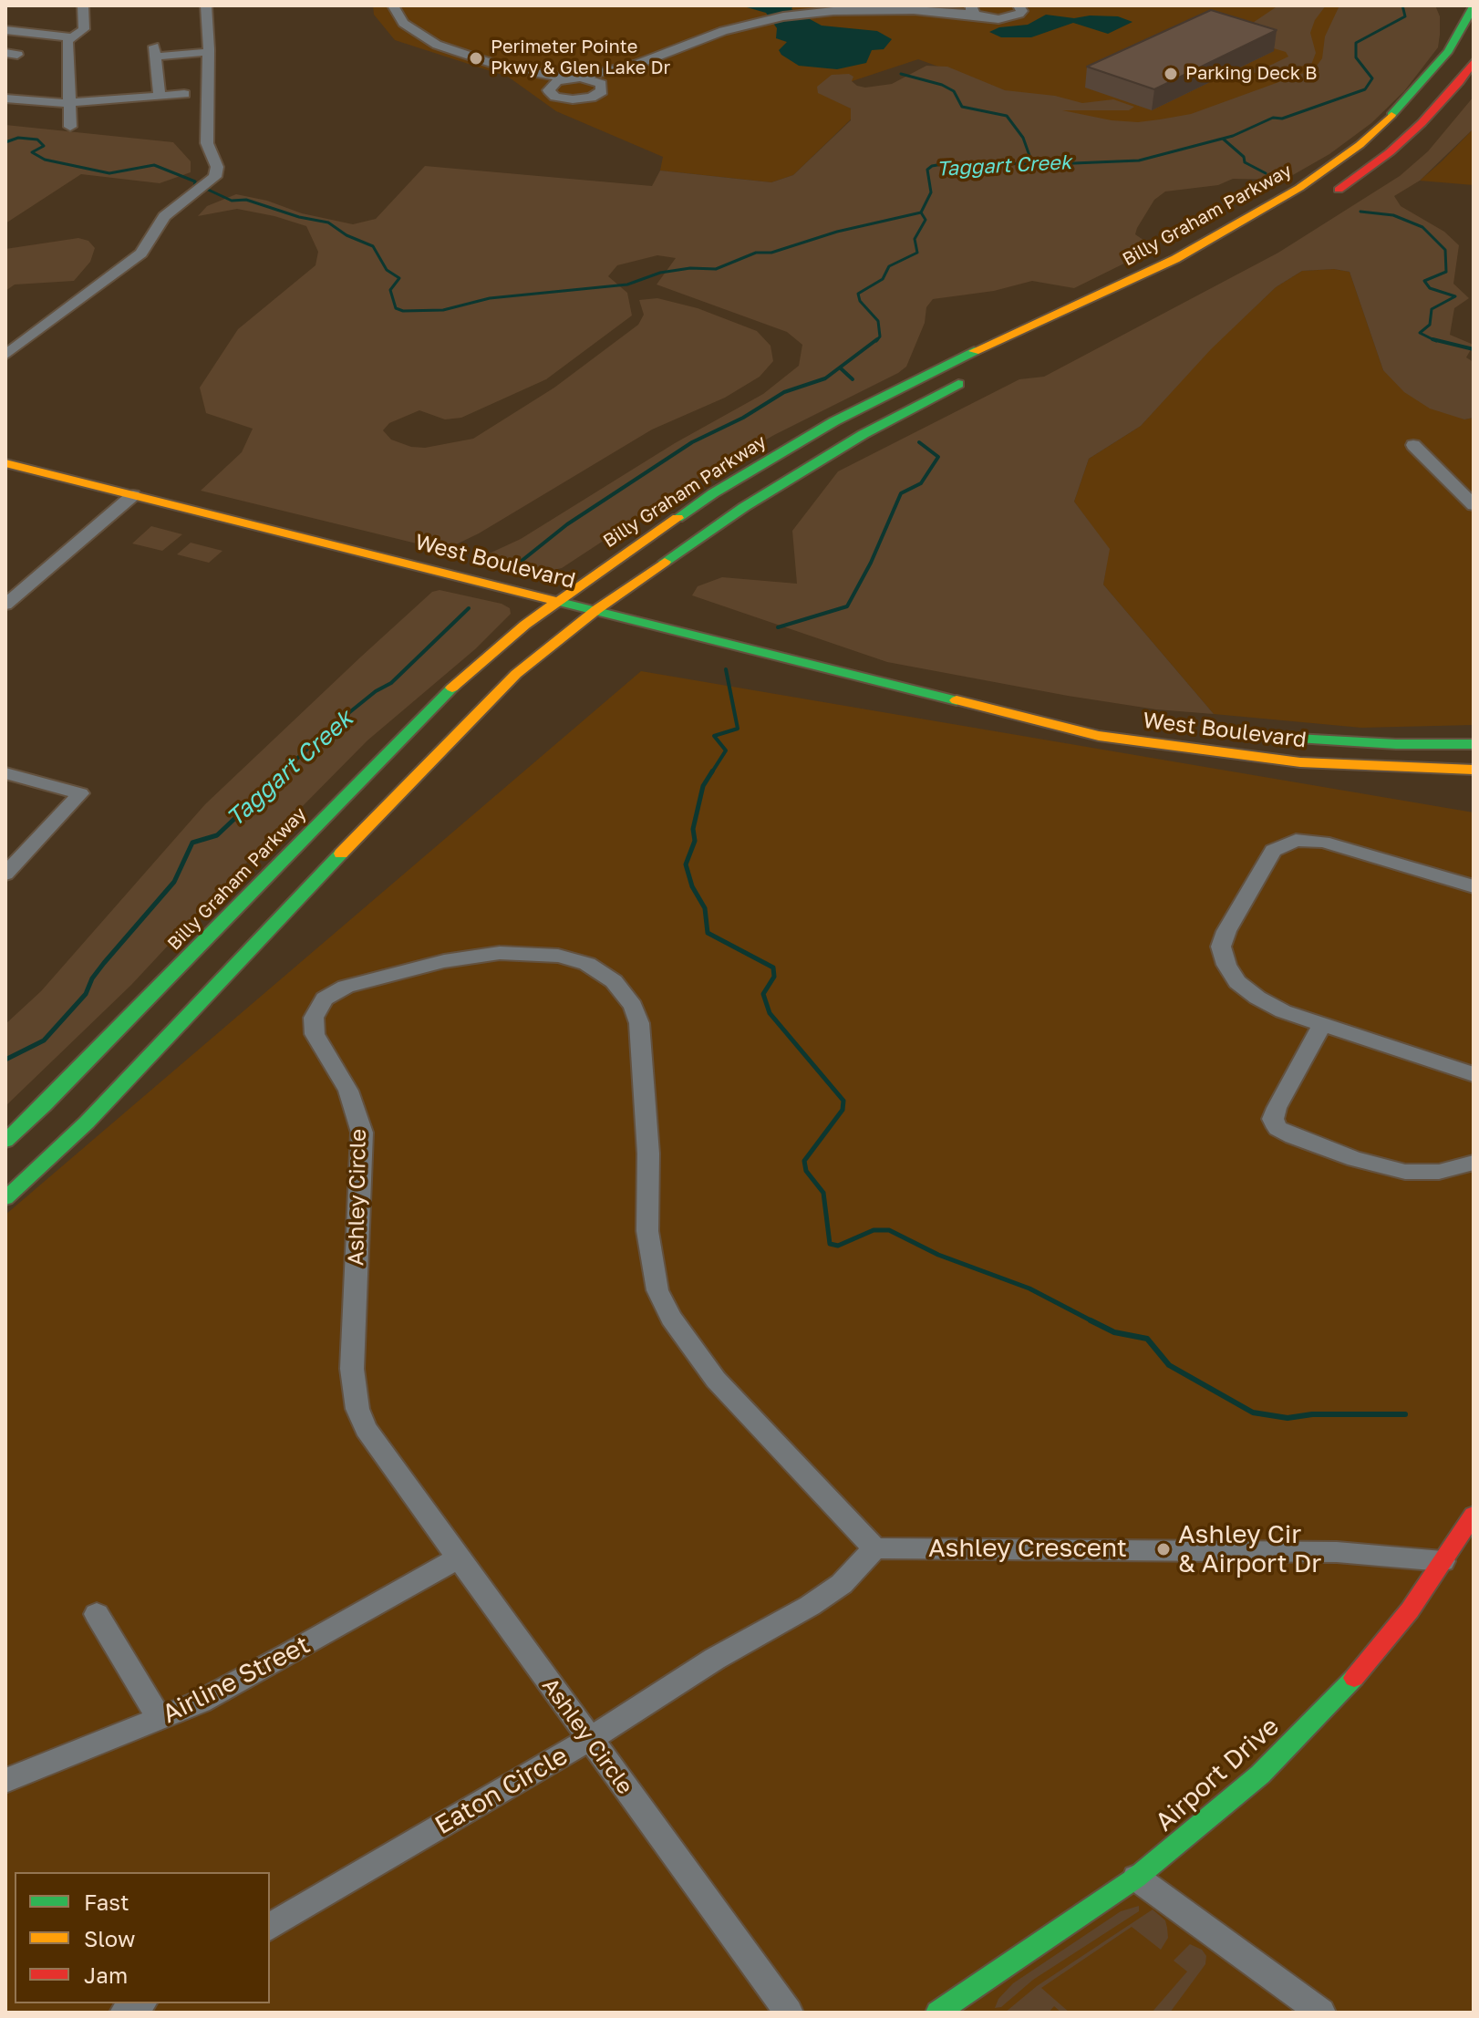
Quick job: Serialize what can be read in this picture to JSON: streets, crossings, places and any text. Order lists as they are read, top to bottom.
{
  "streets": {
    "main road": ["Billy Graham Parkway", "West Boulevard", "Airport Drive"],
    "street": [
      "Ashley Circle",
      "Ashley Crescent",
      "Airline Street",
      "Eaton Circle"
    ]
  },
  "crossings": [
    ["Billy Graham Parkway", "West Boulevard"],
    ["Ashley Circle", "Ashley Crescent"],
    ["Ashley Circle", "Airline Street"],
    ["Ashley Circle", "Eaton Circle"],
    ["Ashley Crescent", "Airport Drive"],
    ["Ashley Crescent", "Eaton Circle"]
  ],
  "water": ["Taggart Creek"],
  "places": ["Perimeter Pointe Pkwy & Glen Lake Dr", "Parking Deck B", "Ashley Cir & Airport Dr"],
  "legend": ["Fast", "Slow", "Jam"]
}
